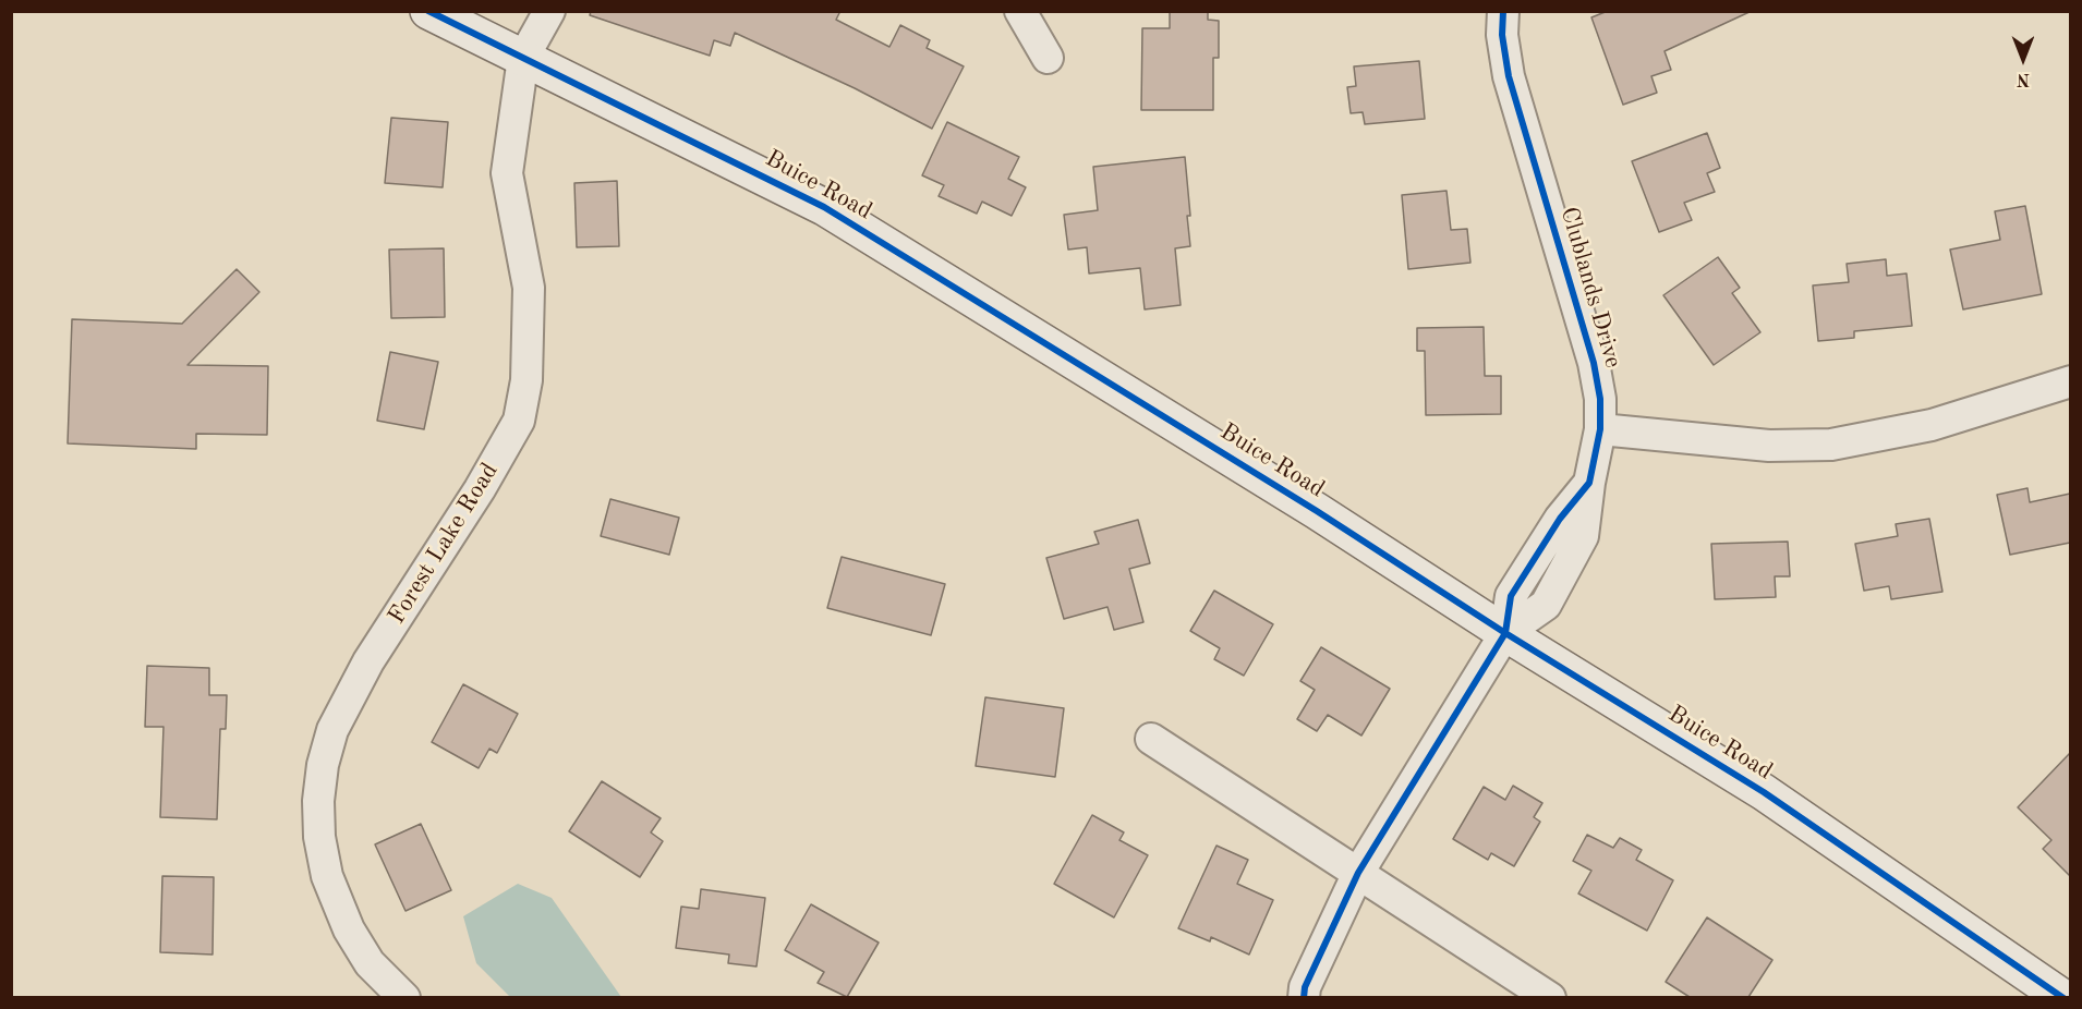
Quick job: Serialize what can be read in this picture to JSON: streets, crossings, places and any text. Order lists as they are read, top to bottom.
{
  "streets": {
    "street": ["Buice Road", "Clublands Drive", "Forest Lake Road"]
  },
  "crossings": [
    ["Buice Road", "Clublands Drive"],
    ["Buice Road", "Forest Lake Road"]
  ],
  "north": "bottom"
}
